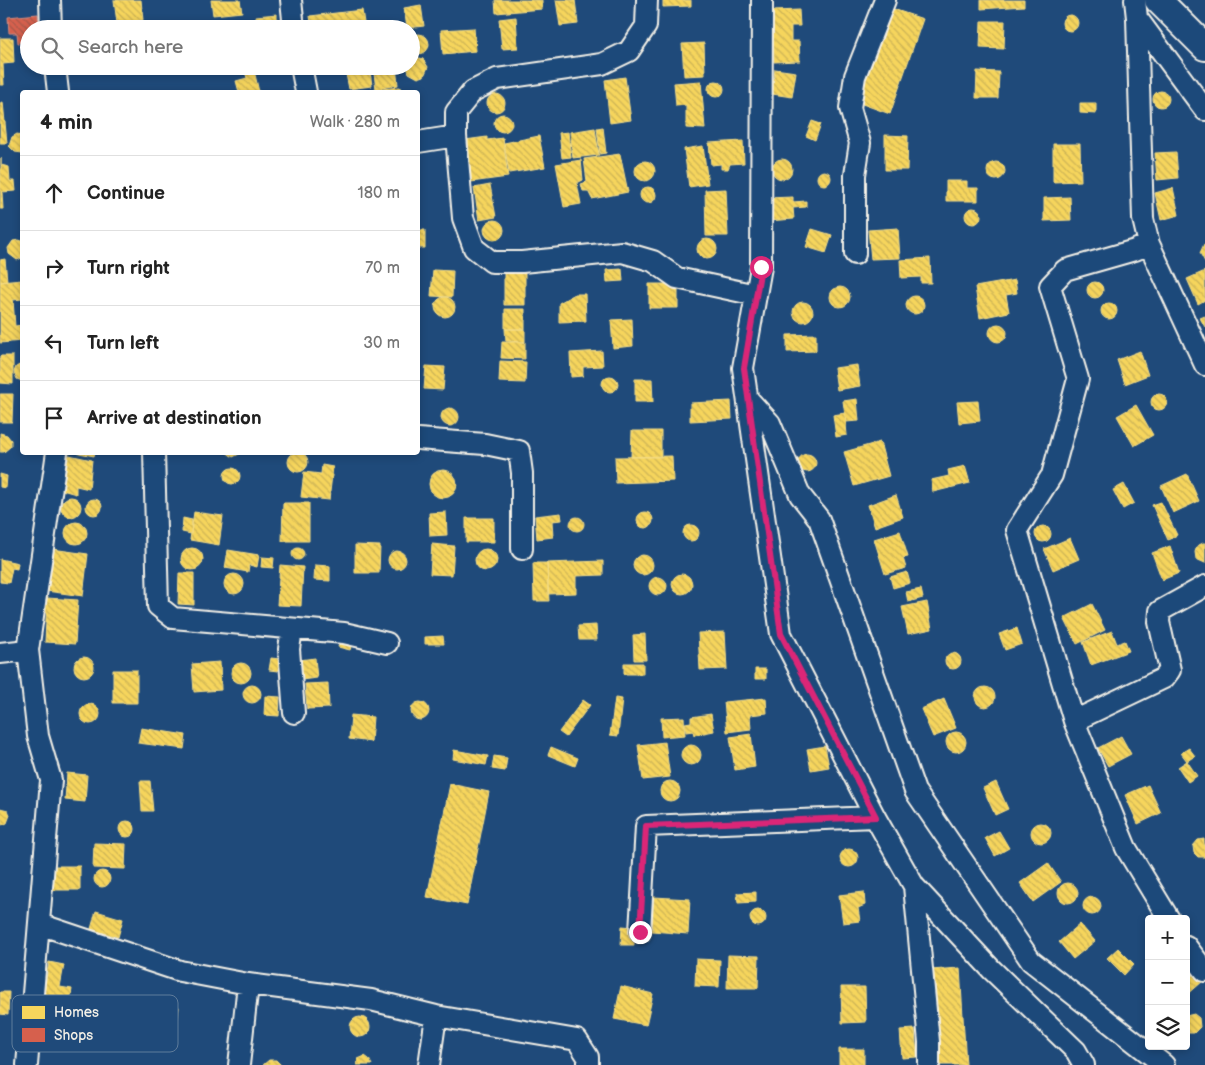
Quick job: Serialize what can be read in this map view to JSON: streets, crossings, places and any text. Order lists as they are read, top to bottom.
{
  "legend": ["Homes", "Shops"],
  "page": {
    "search": "Search here",
    "heading": ["4 min", "Walk · 280 m"],
    "list": [
      ["Continue", "180 m"],
      ["Turn right", "70 m"],
      ["Turn left", "30 m"],
      "Arrive at destination"
    ],
    "map_buttons": ["+", "−"]
  }
}
